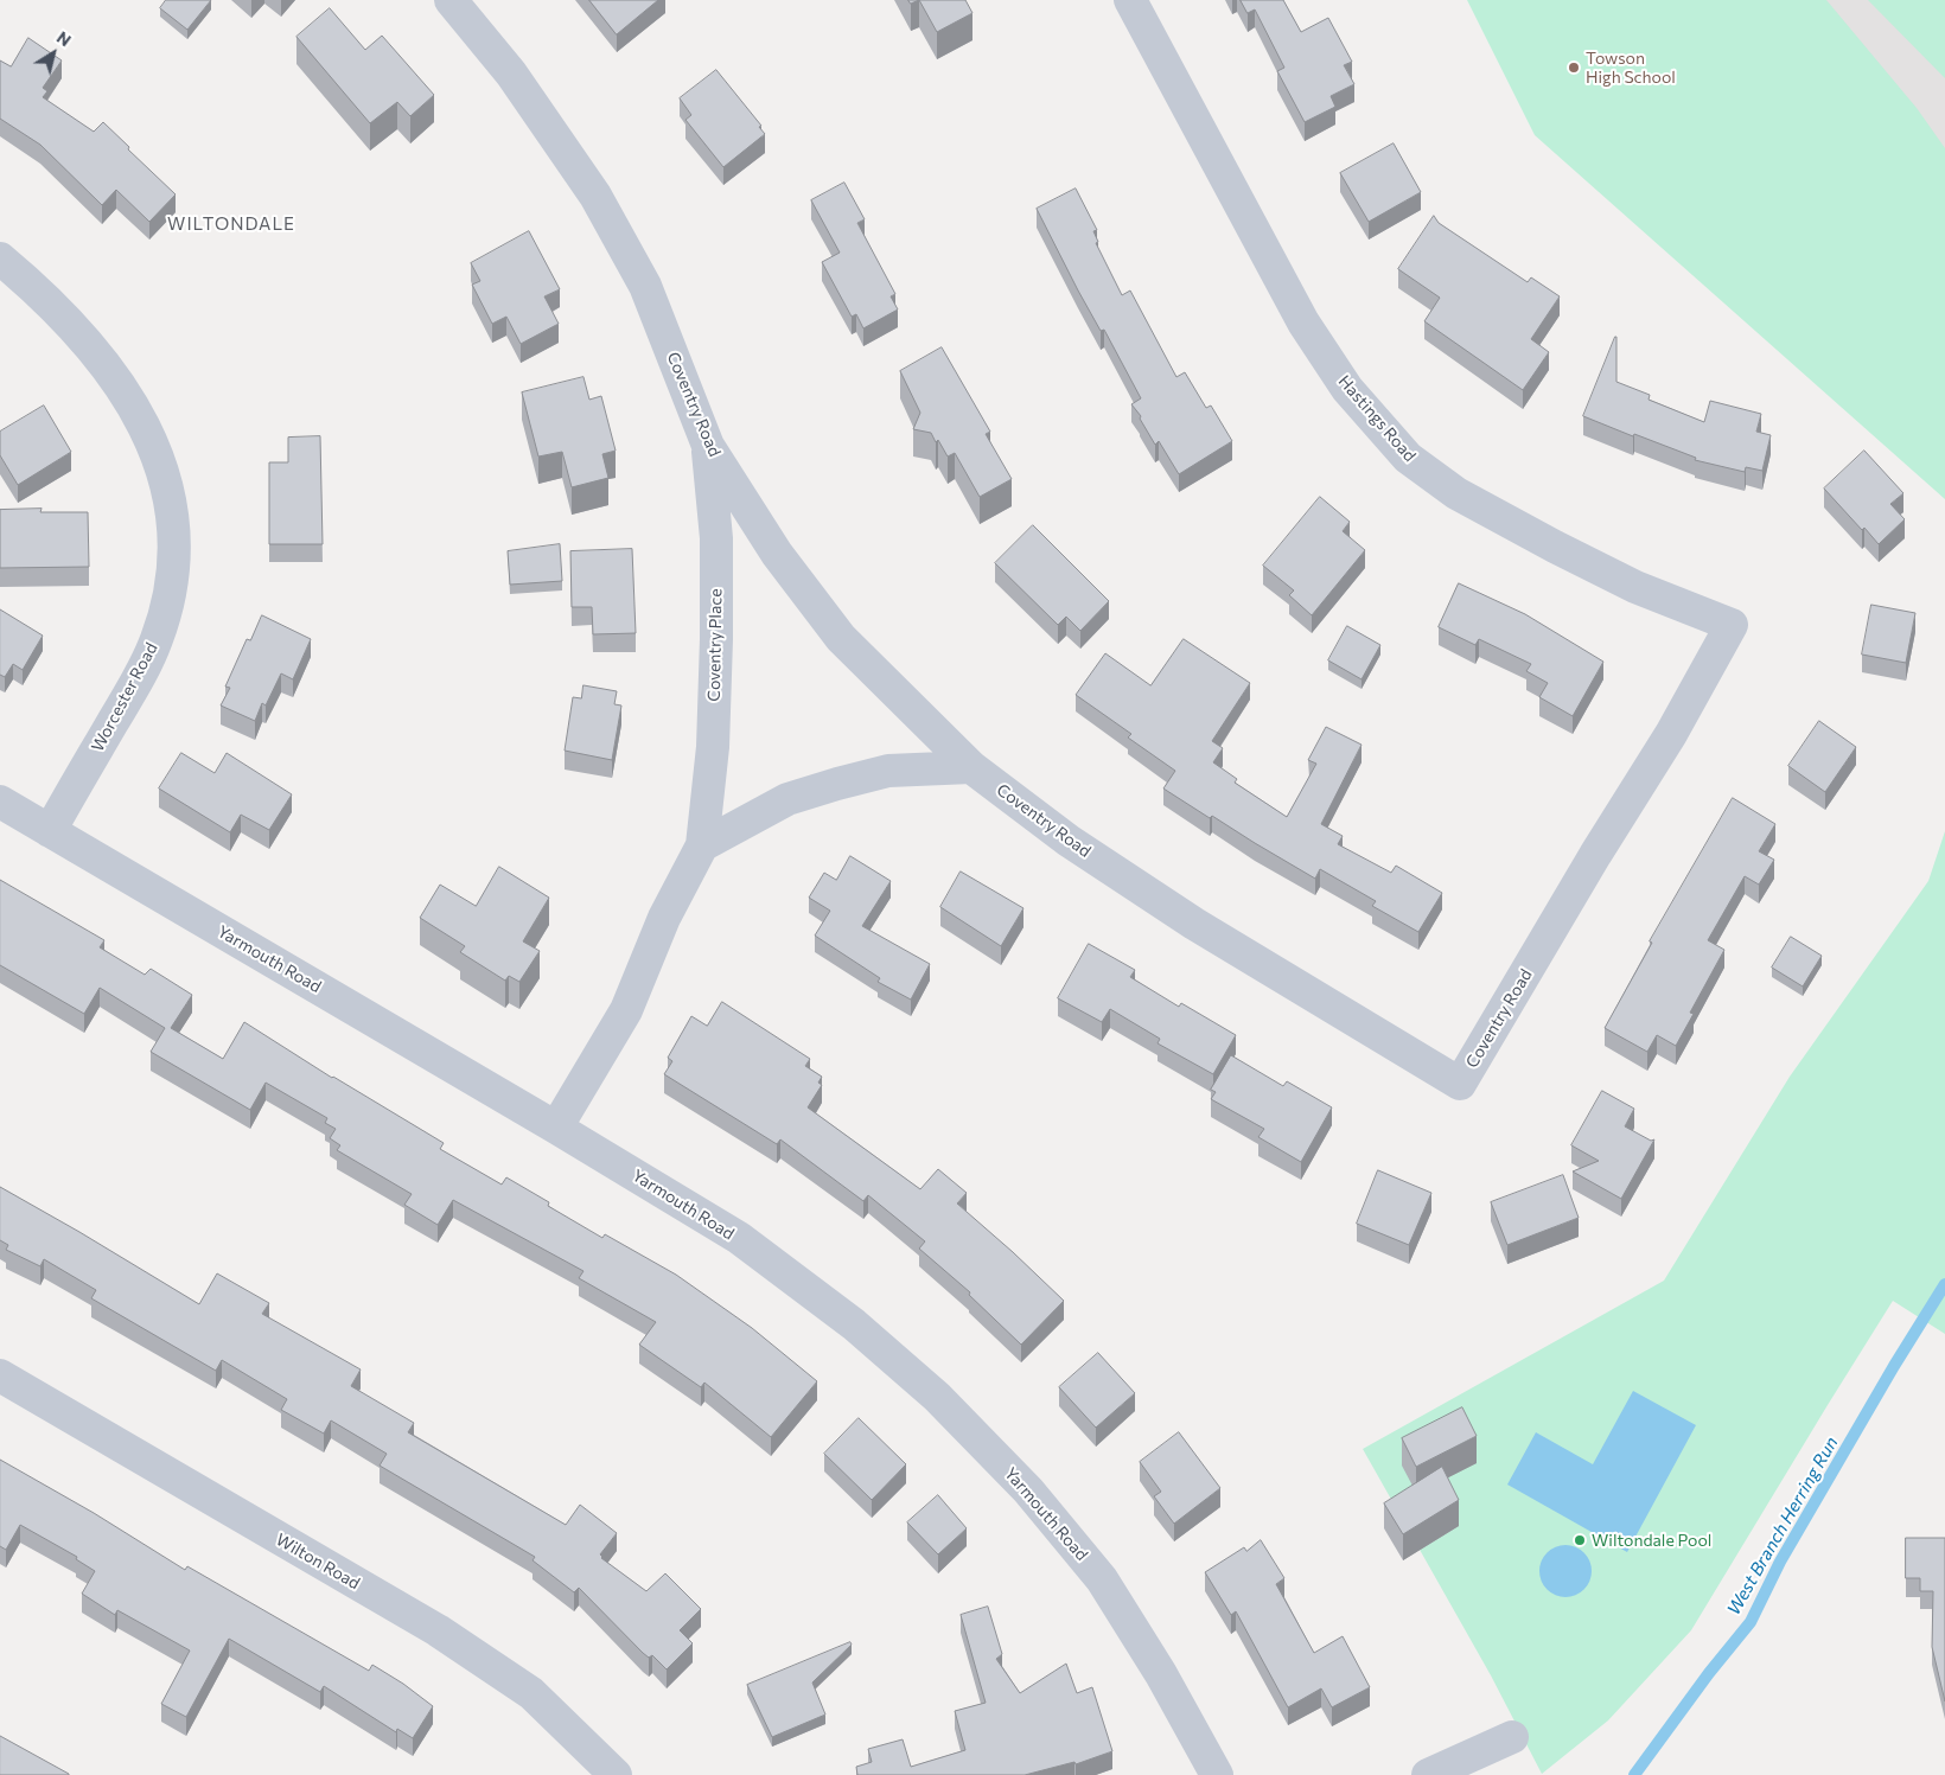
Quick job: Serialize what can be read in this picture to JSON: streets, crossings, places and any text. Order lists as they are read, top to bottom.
{
  "streets": {
    "street": [
      "Coventry Road",
      "Hastings Road",
      "Coventry Place",
      "Worcester Road",
      "Yarmouth Road",
      "Wilton Road"
    ]
  },
  "crossings": [
    ["Coventry Road", "Hastings Road"],
    ["Coventry Road", "Coventry Place"],
    ["Coventry Place", "Yarmouth Road"],
    ["Worcester Road", "Yarmouth Road"]
  ],
  "districts": ["WILTONDALE"],
  "water": ["West Branch Herring Run"],
  "places": ["Towson High School", "Wiltondale Pool"],
  "north": "top right"
}
